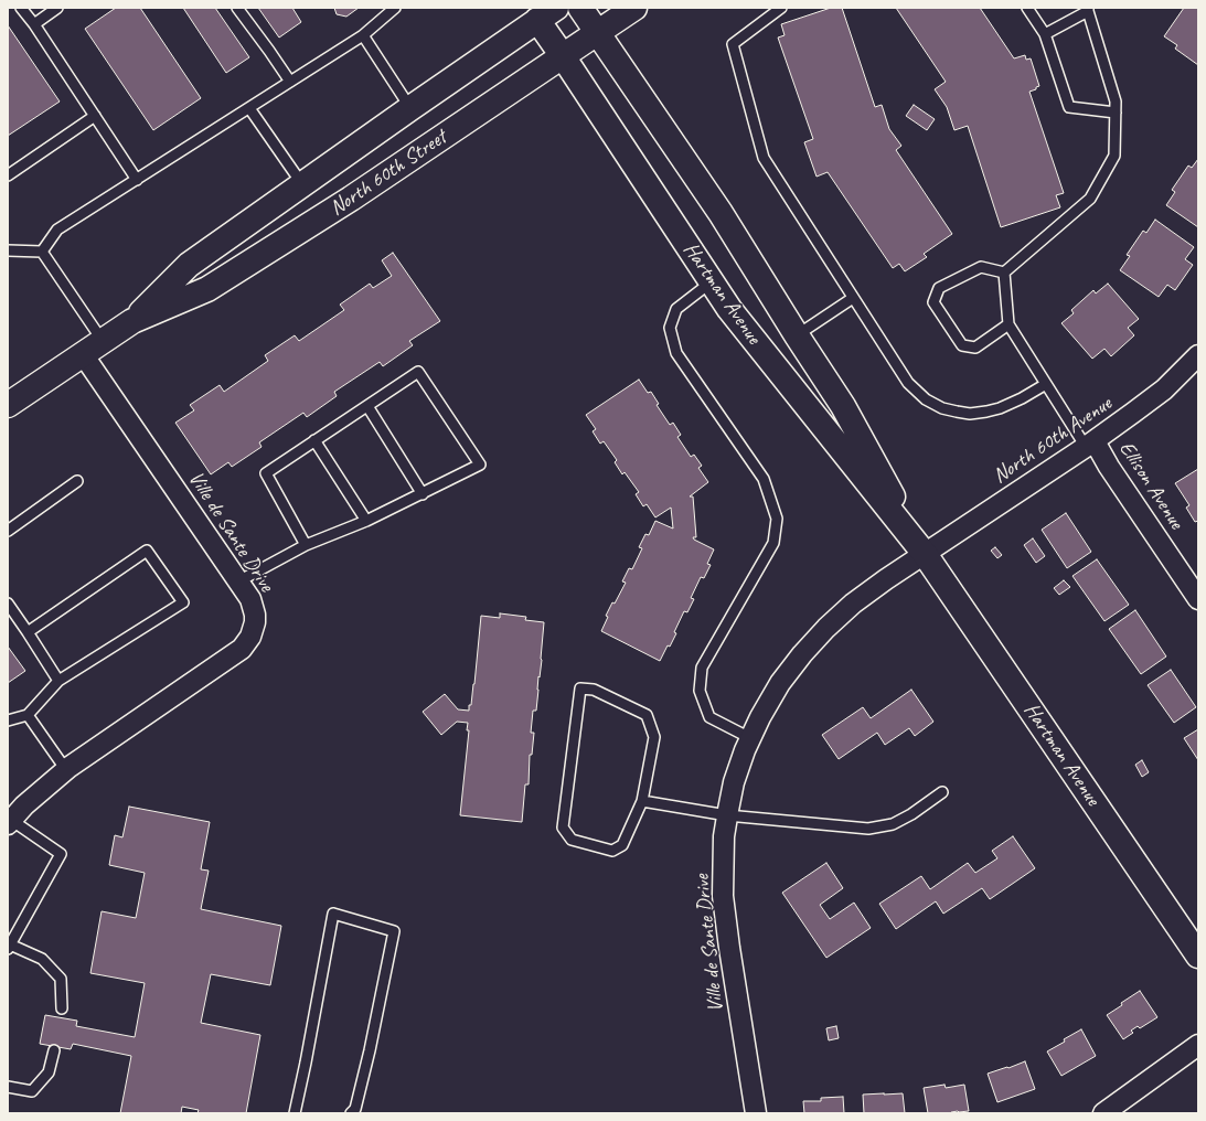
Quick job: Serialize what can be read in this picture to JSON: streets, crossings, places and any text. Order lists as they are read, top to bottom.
{
  "streets": {
    "main road": ["North 60th Street", "Hartman Avenue"],
    "street": ["North 60th Avenue", "Ellison Avenue", "Ville de Sante Drive"]
  },
  "crossings": [
    ["North 60th Street", "Hartman Avenue"],
    ["North 60th Street", "Ville de Sante Drive"],
    ["Hartman Avenue", "North 60th Avenue"],
    ["Hartman Avenue", "Ville de Sante Drive"],
    ["North 60th Avenue", "Ellison Avenue"],
    ["North 60th Avenue", "Ville de Sante Drive"]
  ]
}
